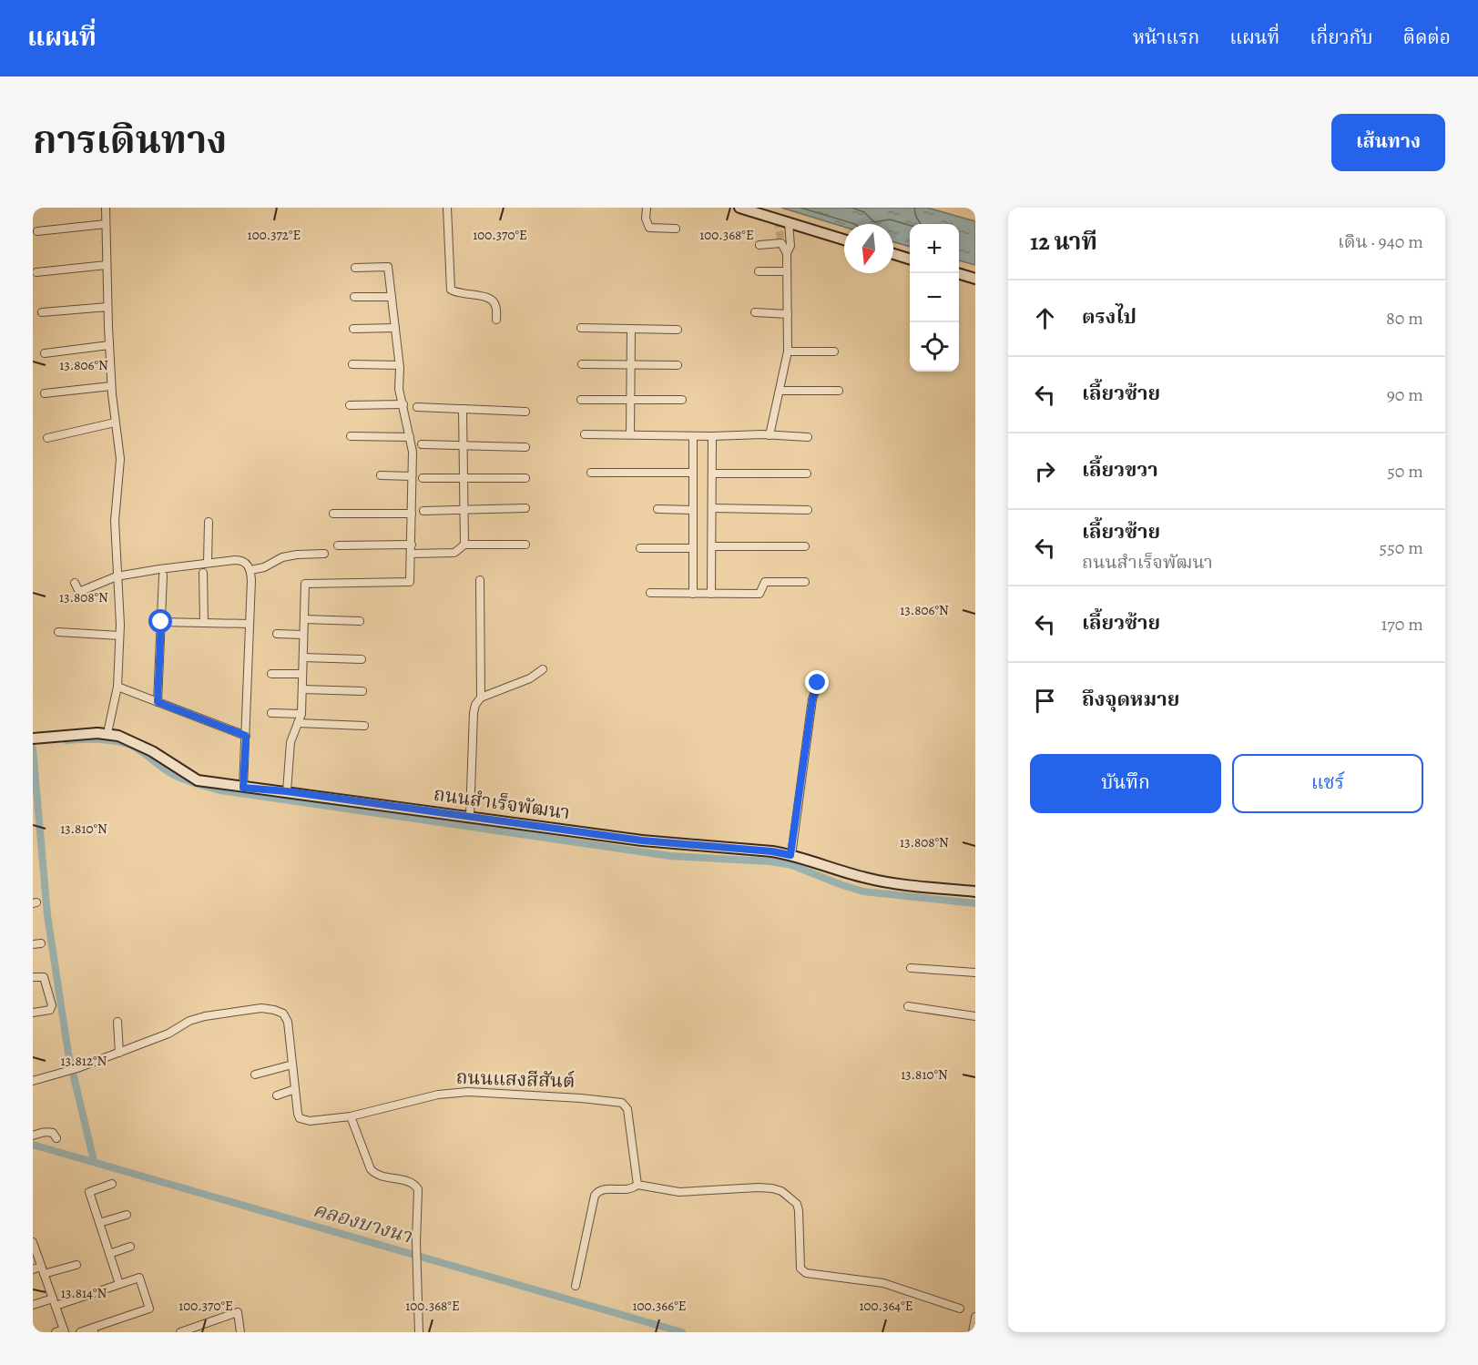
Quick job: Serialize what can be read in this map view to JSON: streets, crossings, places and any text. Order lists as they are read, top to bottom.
{
  "streets": {
    "street": ["ถนนสำเร็จพัฒนา", "ถนนแสงสีสันต์"]
  },
  "water": ["คลองบางนา"],
  "north": "bottom",
  "page": {
    "header": "แผนที่",
    "nav": [
      "หน้าแรก",
      "แผนที่",
      "เกี่ยวกับ",
      "ติดต่อ"
    ],
    "title": "การเดินทาง",
    "buttons": [
      "เส้นทาง",
      ["บันทึก", "แชร์"]
    ],
    "heading": ["12 นาที", "เดิน · 940 m"],
    "map_buttons": ["+", "−"],
    "list": [
      ["ตรงไป", "80 m"],
      ["เลี้ยวซ้าย", "90 m"],
      ["เลี้ยวขวา", "50 m"],
      ["เลี้ยวซ้าย", "ถนนสำเร็จพัฒนา", "550 m"],
      ["เลี้ยวซ้าย", "170 m"],
      "ถึงจุดหมาย"
    ]
  },
  "coordinates": [
    "100.372°E",
    "100.370°E",
    "100.368°E",
    "13.806°N",
    "13.808°N",
    "13.810°N",
    "13.812°N",
    "13.814°N",
    "100.366°E",
    "100.364°E"
  ]
}
